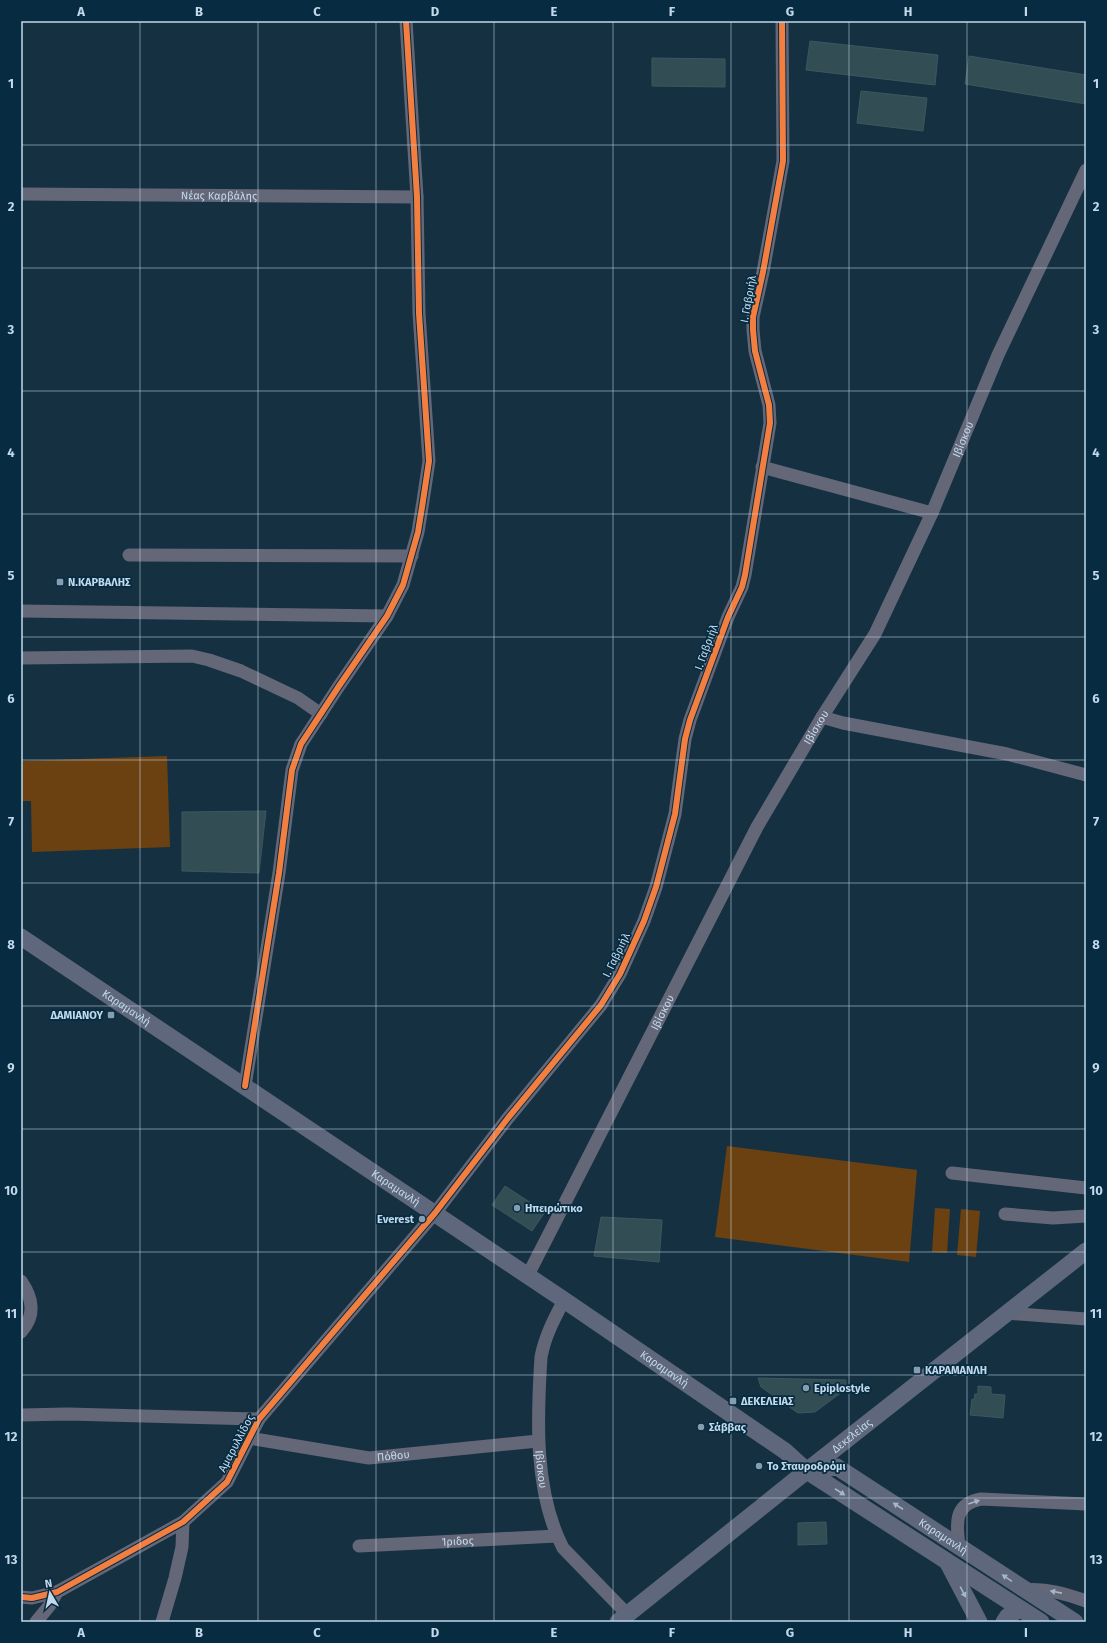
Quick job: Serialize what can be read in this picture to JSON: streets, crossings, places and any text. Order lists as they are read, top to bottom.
{
  "streets": {
    "main road": ["Καραμανλή", "Δεκελείας"],
    "street": [
      "Νέας Καρβάλης",
      "Ι. Γαβριήλ",
      "Ιβίσκου",
      "Αμαρυλλίδος",
      "Πόθου",
      "Ίριδος"
    ]
  },
  "crossings": [
    ["Ι. Γαβριήλ", "Καραμανλή"],
    ["Ι. Γαβριήλ", "Αμαρυλλίδος"],
    ["Ιβίσκου", "Καραμανλή"],
    ["Ιβίσκου", "Δεκελείας"],
    ["Ιβίσκου", "Πόθου"],
    ["Ιβίσκου", "Ίριδος"],
    ["Καραμανλή", "Δεκελείας"],
    ["Καραμανλή", "Αμαρυλλίδος"],
    ["Αμαρυλλίδος", "Πόθου"]
  ],
  "places": {
    "transit": [
      "Ν.ΚΑΡΒΑΛΗΣ",
      "ΔΑΜΙΑΝΟΥ",
      "ΚΑΡΑΜΑΝΛΗ",
      "ΔΕΚΕΛΕΙΑΣ"
    ],
    "other": [
      "Ηπειρώτικο",
      "Everest",
      "Epiplostyle",
      "Σάββας",
      "Το Σταυροδρόμι"
    ]
  },
  "north": "top",
  "grid": {
    "columns": [
      "A",
      "B",
      "C",
      "D",
      "E",
      "F",
      "G",
      "H",
      "I"
    ],
    "rows": [
      "1",
      "2",
      "3",
      "4",
      "5",
      "6",
      "7",
      "8",
      "9",
      "10",
      "11",
      "12",
      "13"
    ]
  }
}
